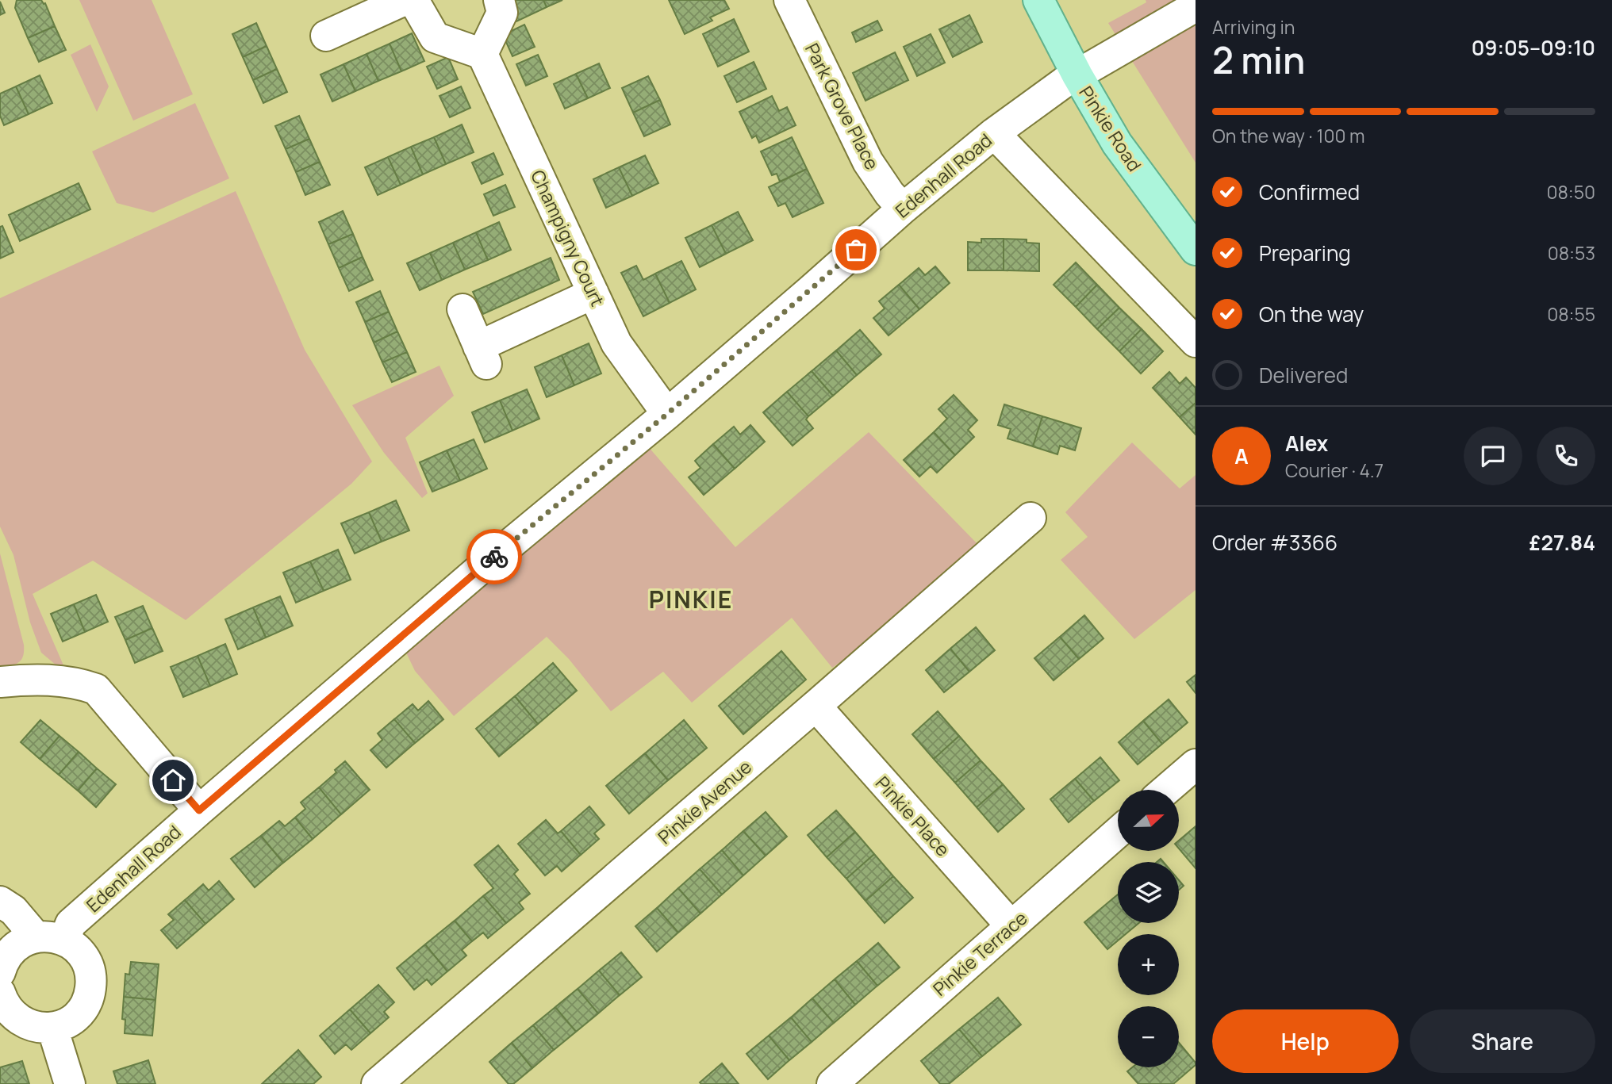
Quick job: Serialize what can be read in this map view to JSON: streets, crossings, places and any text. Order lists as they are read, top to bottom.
{
  "streets": {
    "main road": ["Pinkie Road"],
    "street": [
      "Park Grove Place",
      "Edenhall Road",
      "Champigny Court",
      "Pinkie Avenue",
      "Pinkie Place",
      "Pinkie Terrace"
    ]
  },
  "crossings": [
    ["Park Grove Place", "Edenhall Road"],
    ["Pinkie Road", "Edenhall Road"],
    ["Edenhall Road", "Champigny Court"],
    ["Pinkie Avenue", "Pinkie Place"],
    ["Pinkie Place", "Pinkie Terrace"]
  ],
  "districts": ["PINKIE"],
  "north": "right",
  "page": {
    "heading": ["2 min", "Arriving in", "09:05–09:10"],
    "panel": [
      "Alex",
      "Courier · 4.7",
      "Order #3366",
      "£27.84"
    ],
    "bar": "On the way · 100 m",
    "list": [
      ["Confirmed", "08:50"],
      ["Preparing", "08:53"],
      ["On the way", "08:55"],
      "Delivered"
    ],
    "round": "A",
    "map_buttons": ["+", "−"],
    "buttons": ["Help", "Share"]
  }
}
